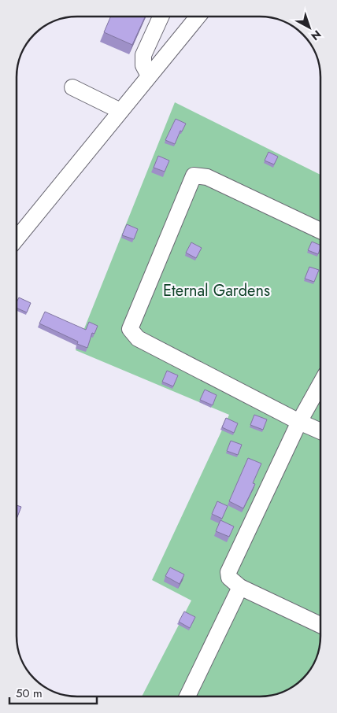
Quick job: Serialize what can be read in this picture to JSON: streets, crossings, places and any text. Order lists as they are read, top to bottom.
{
  "parks": ["Eternal Gardens"],
  "scale_bar": "50 m",
  "north": "bottom right"
}
